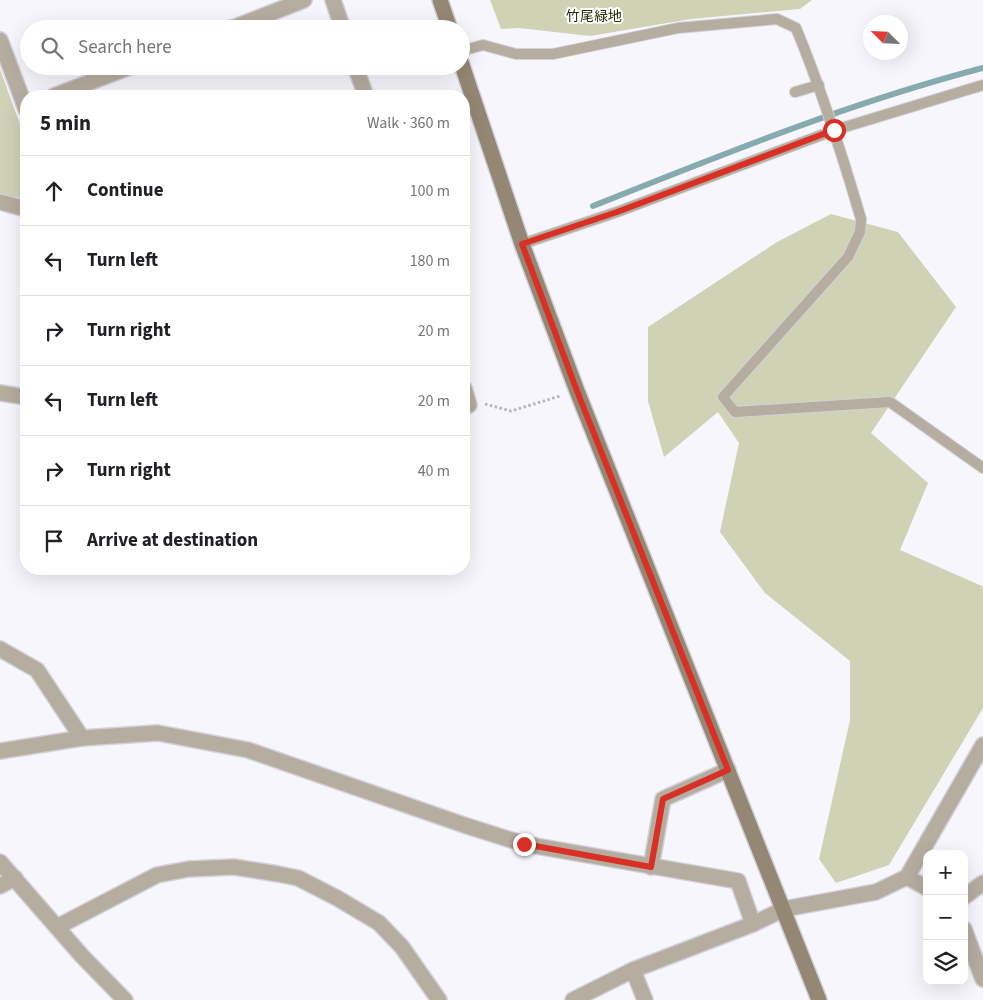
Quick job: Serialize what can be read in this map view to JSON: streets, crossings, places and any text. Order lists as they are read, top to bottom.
{
  "parks": ["竹尾緑地"],
  "north": "top left",
  "page": {
    "search": "Search here",
    "heading": ["5 min", "Walk · 360 m"],
    "list": [
      ["Continue", "100 m"],
      ["Turn left", "180 m"],
      ["Turn right", "20 m"],
      ["Turn left", "20 m"],
      ["Turn right", "40 m"],
      "Arrive at destination"
    ],
    "map_buttons": ["+", "−"]
  }
}
